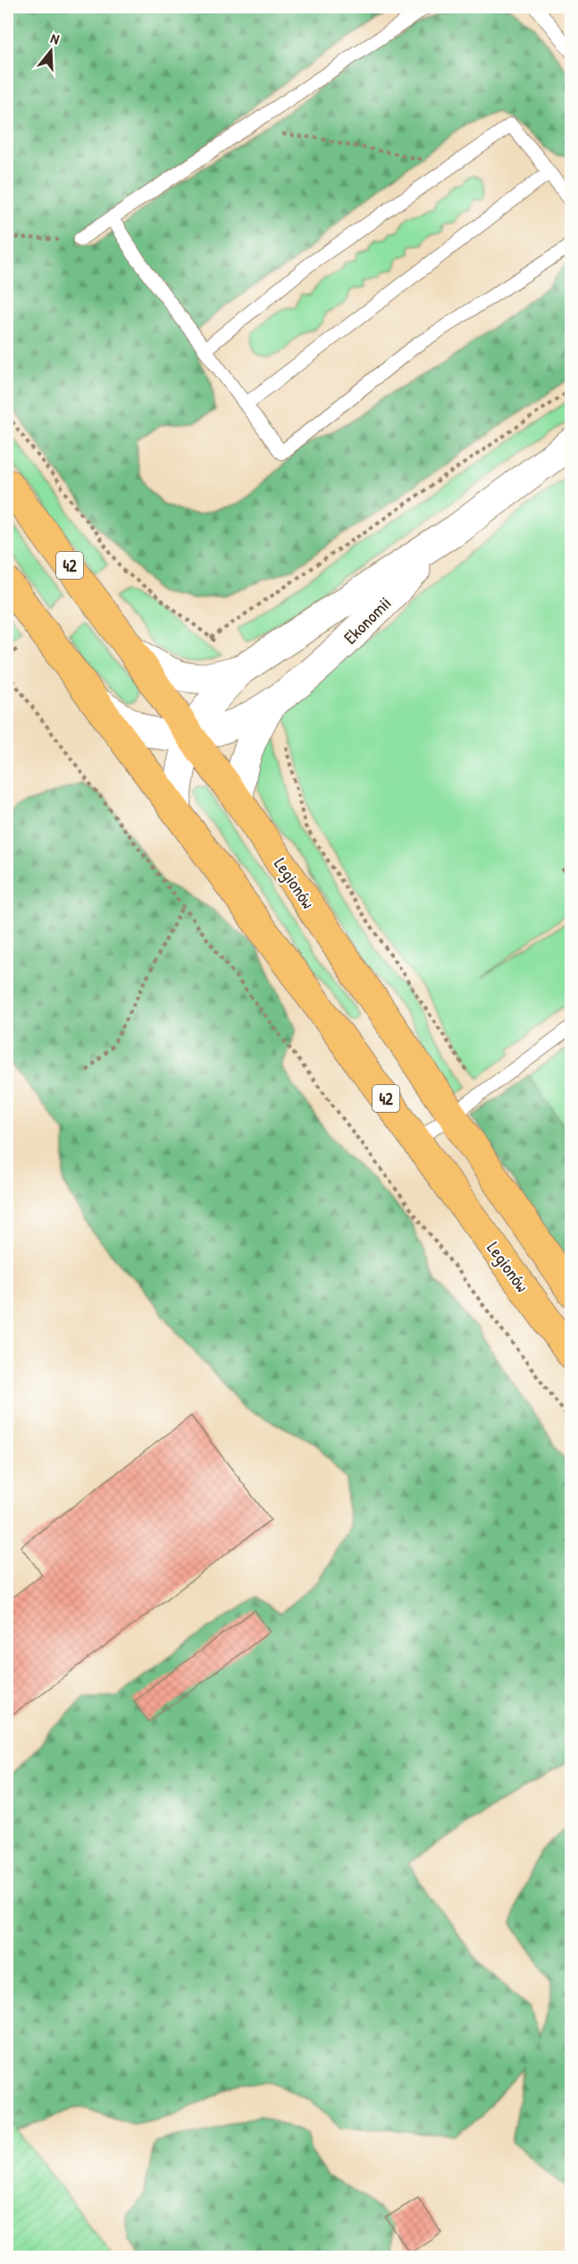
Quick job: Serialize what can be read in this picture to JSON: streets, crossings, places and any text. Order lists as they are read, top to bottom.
{
  "streets": {
    "main road": ["42", "Legionów"],
    "street": ["Ekonomii"]
  },
  "crossings": [
    ["Ekonomii", "Legionów"]
  ],
  "north": "top"
}
